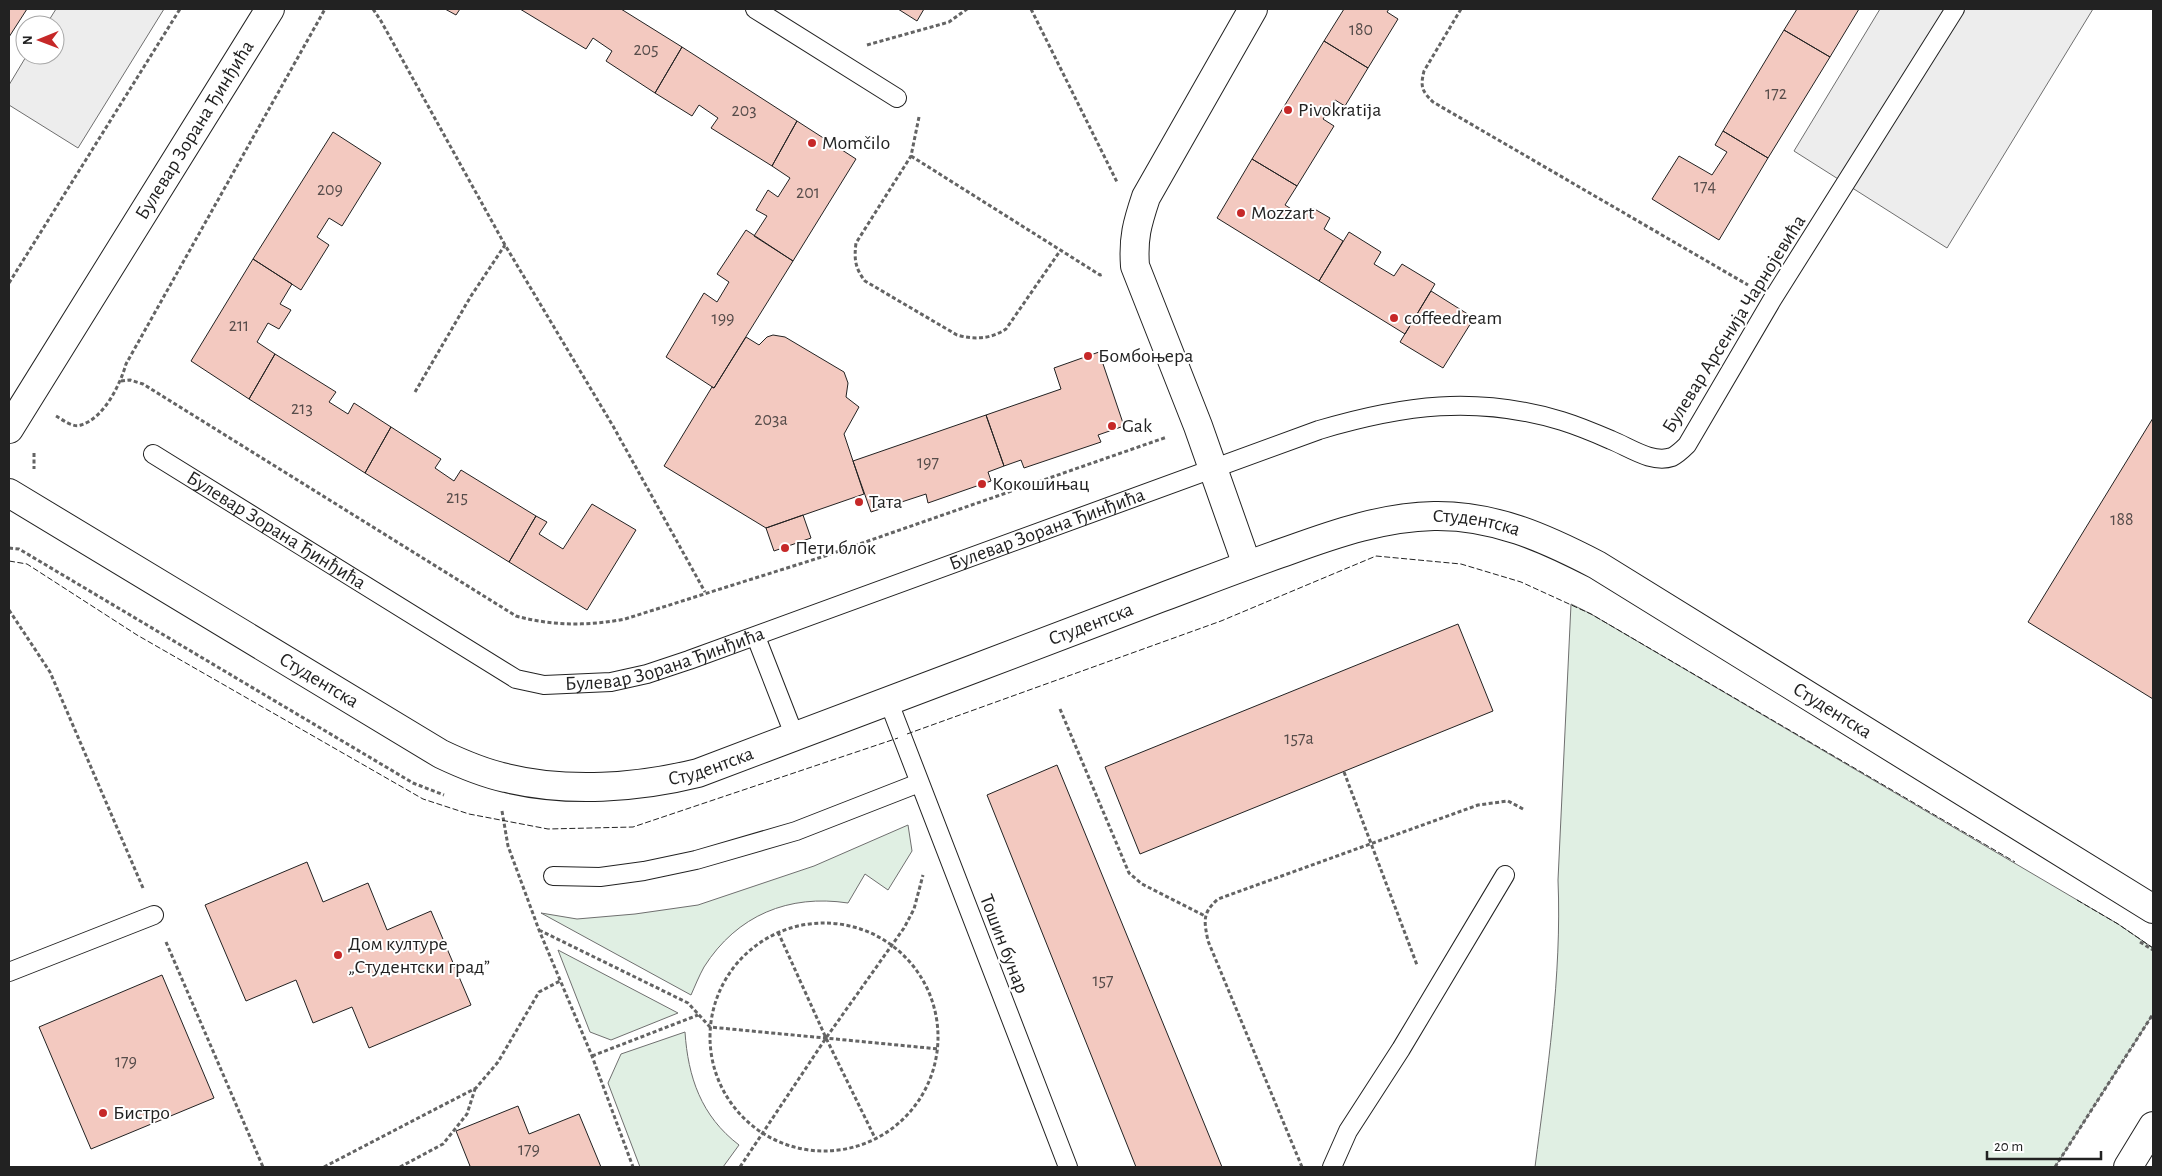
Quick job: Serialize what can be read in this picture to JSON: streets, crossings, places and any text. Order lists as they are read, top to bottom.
{
  "streets": {
    "main road": ["Булевар Зорана Ђинђића", "Студентска"],
    "lane": ["Булевар Арсенија Чарнојевића", "Тошин бунар"]
  },
  "crossings": [
    ["Булевар Зорана Ђинђића", "Булевар Арсенија Чарнојевића"],
    ["Студентска", "Тошин бунар"]
  ],
  "places": [
    "Pivokratija",
    "Momčilo",
    "Mozzart",
    "coffeedream",
    "Бомбоњера",
    "Gak",
    "Кокошињац",
    "Тата",
    "Пети блок",
    "Дом културе „Студентски град”",
    "Бистро"
  ],
  "house_numbers": [
    "180",
    "205",
    "172",
    "203",
    "174",
    "209",
    "201",
    "199",
    "211",
    "213",
    "203a",
    "197",
    "215",
    "188",
    "157a",
    "157",
    "179",
    "179"
  ],
  "scale_bar": "20 m",
  "north": "left"
}
